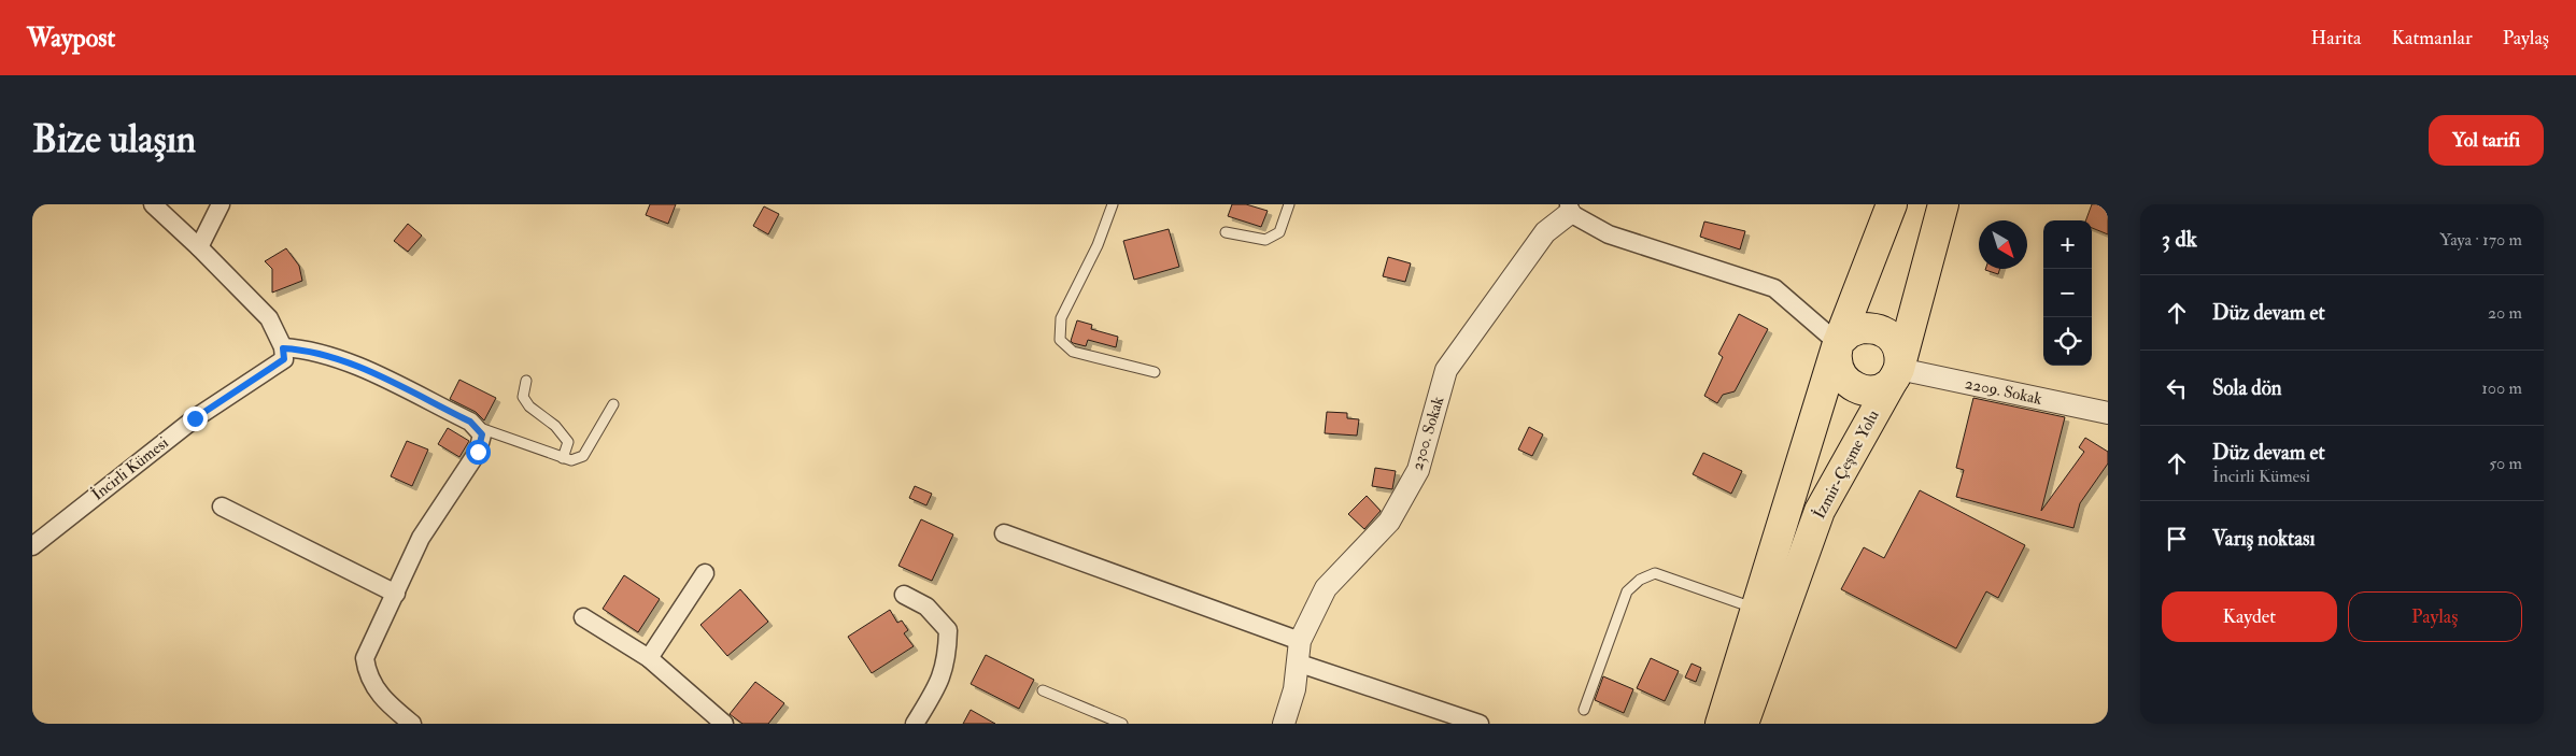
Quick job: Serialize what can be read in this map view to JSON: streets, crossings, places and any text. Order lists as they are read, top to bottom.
{
  "streets": {
    "highway": ["İzmir-Çeşme Yolu"],
    "street": ["2209. Sokak", "2300. Sokak", "İncirli Kümesi"]
  },
  "crossings": [
    ["2209. Sokak", "İzmir-Çeşme Yolu"]
  ],
  "north": "bottom right",
  "page": {
    "header": "Waypost",
    "nav": ["Harita", "Katmanlar", "Paylaş"],
    "buttons": [
      "Yol tarifi",
      ["Kaydet", "Paylaş"]
    ],
    "title": "Bize ulaşın",
    "heading": ["3 dk", "Yaya · 170 m"],
    "map_buttons": ["+", "−"],
    "list": [
      ["Düz devam et", "20 m"],
      ["Sola dön", "100 m"],
      ["Düz devam et", "İncirli Kümesi", "50 m"],
      "Varış noktası"
    ]
  }
}
